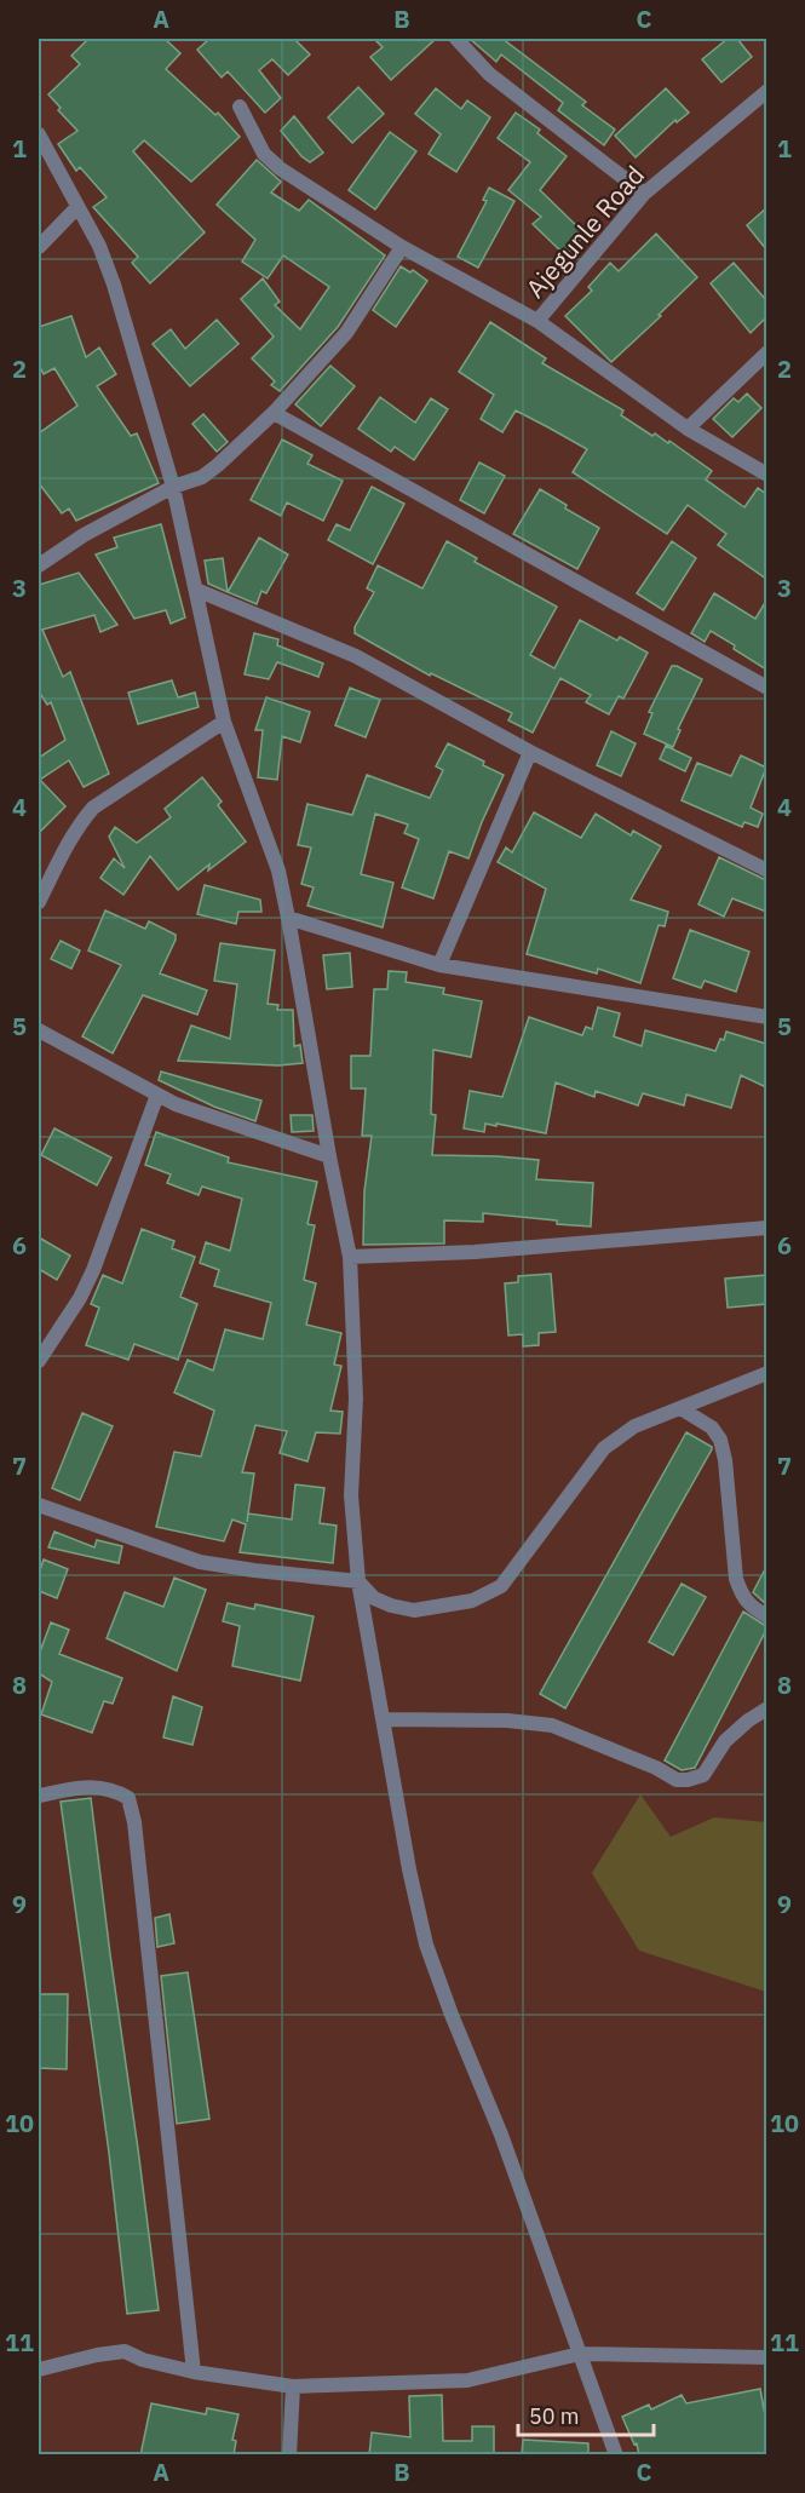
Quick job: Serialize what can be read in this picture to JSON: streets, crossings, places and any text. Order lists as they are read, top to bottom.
{
  "streets": {
    "street": ["Ajegunle Road"]
  },
  "scale_bar": "50 m",
  "grid": {
    "columns": ["A", "B", "C"],
    "rows": [
      "1",
      "2",
      "3",
      "4",
      "5",
      "6",
      "7",
      "8",
      "9",
      "10",
      "11"
    ]
  }
}
